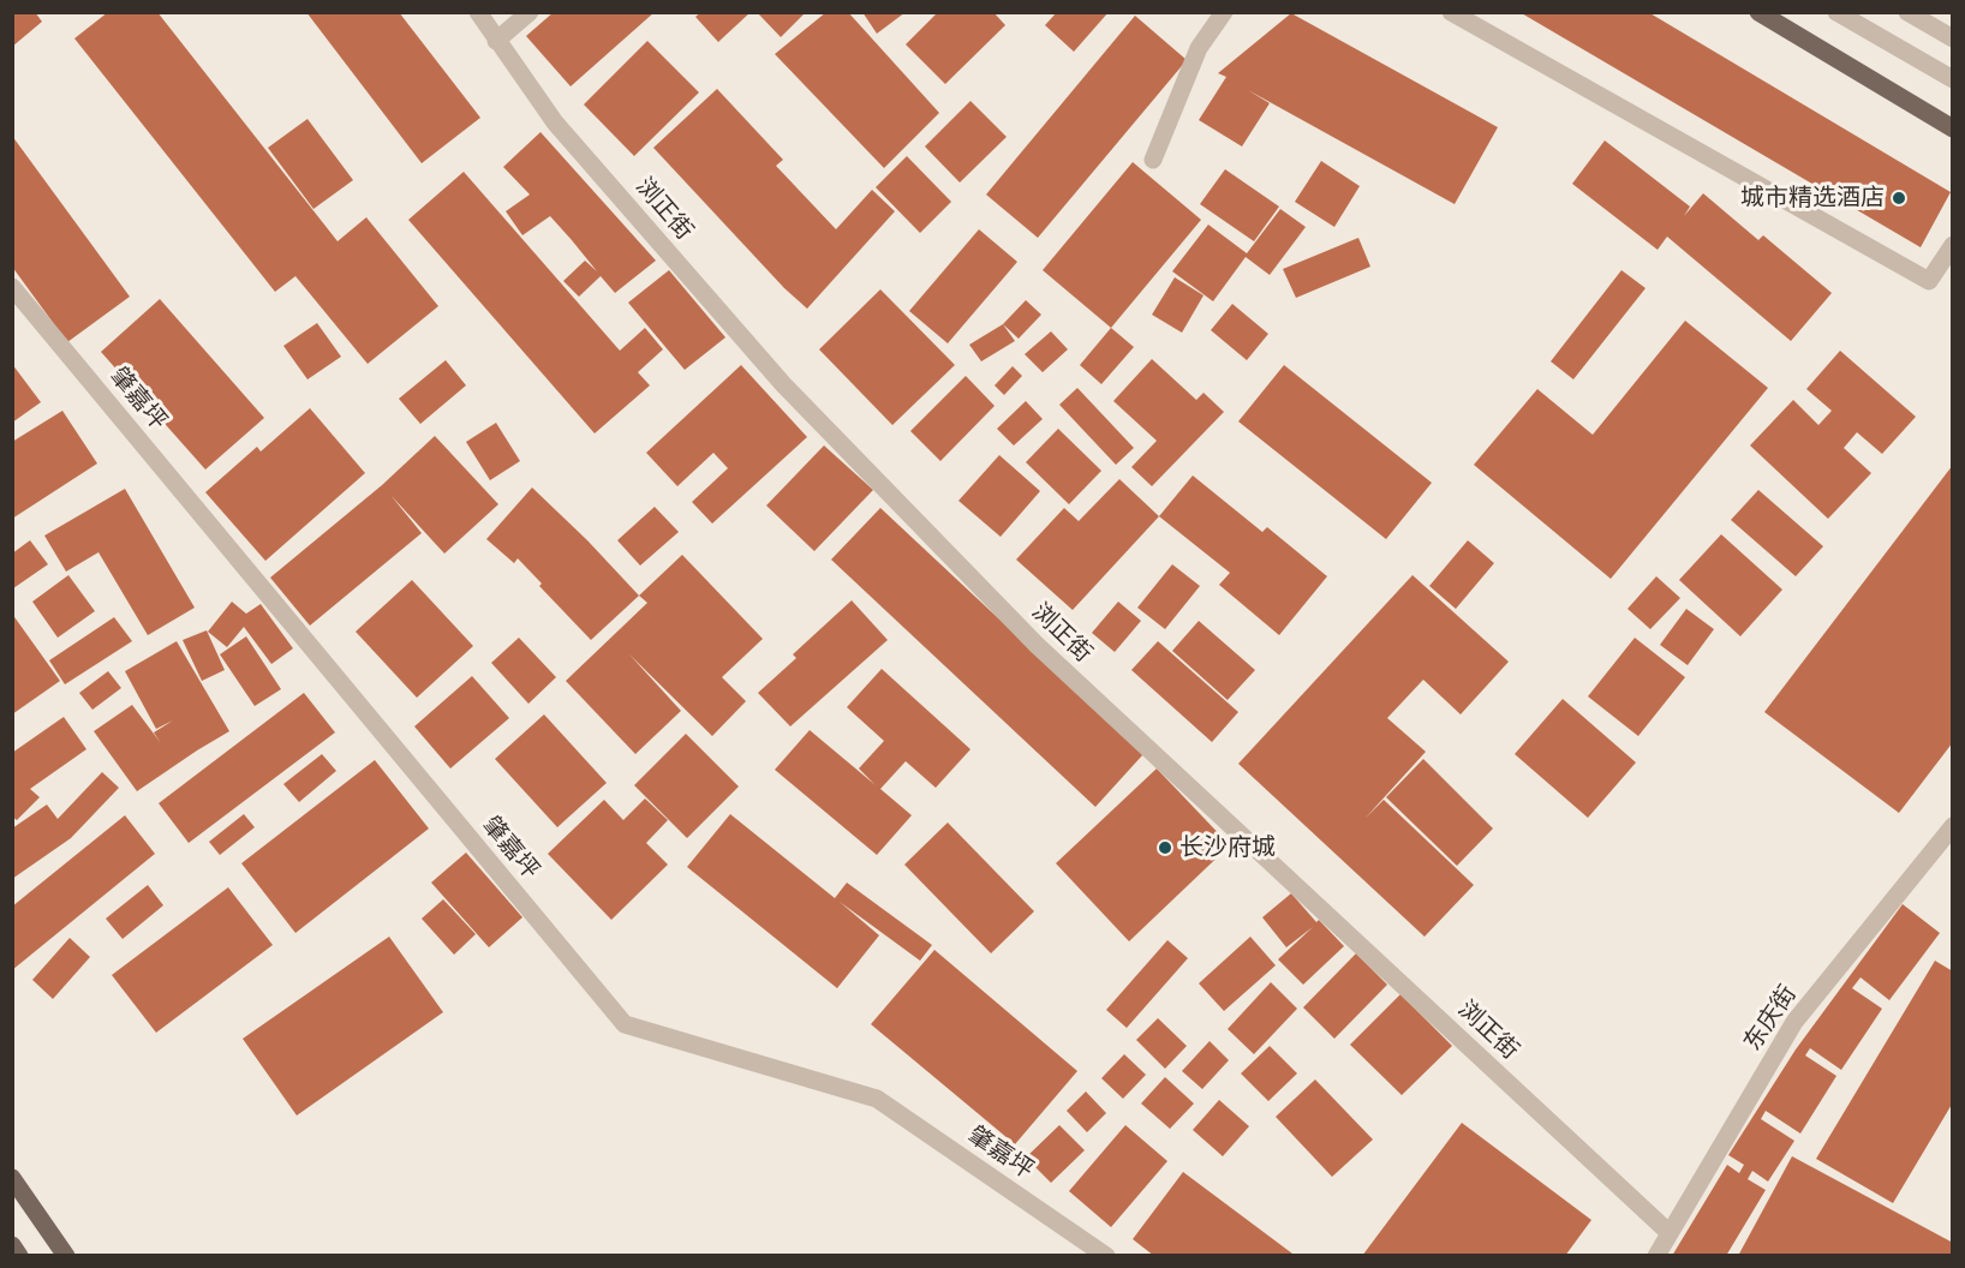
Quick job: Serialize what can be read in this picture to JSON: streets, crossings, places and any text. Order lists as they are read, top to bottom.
{
  "streets": {
    "street": ["浏正街", "肇嘉坪", "东庆街"]
  },
  "crossings": [
    ["浏正街", "东庆街"]
  ],
  "places": ["城市精选酒店", "长沙府城"]
}
